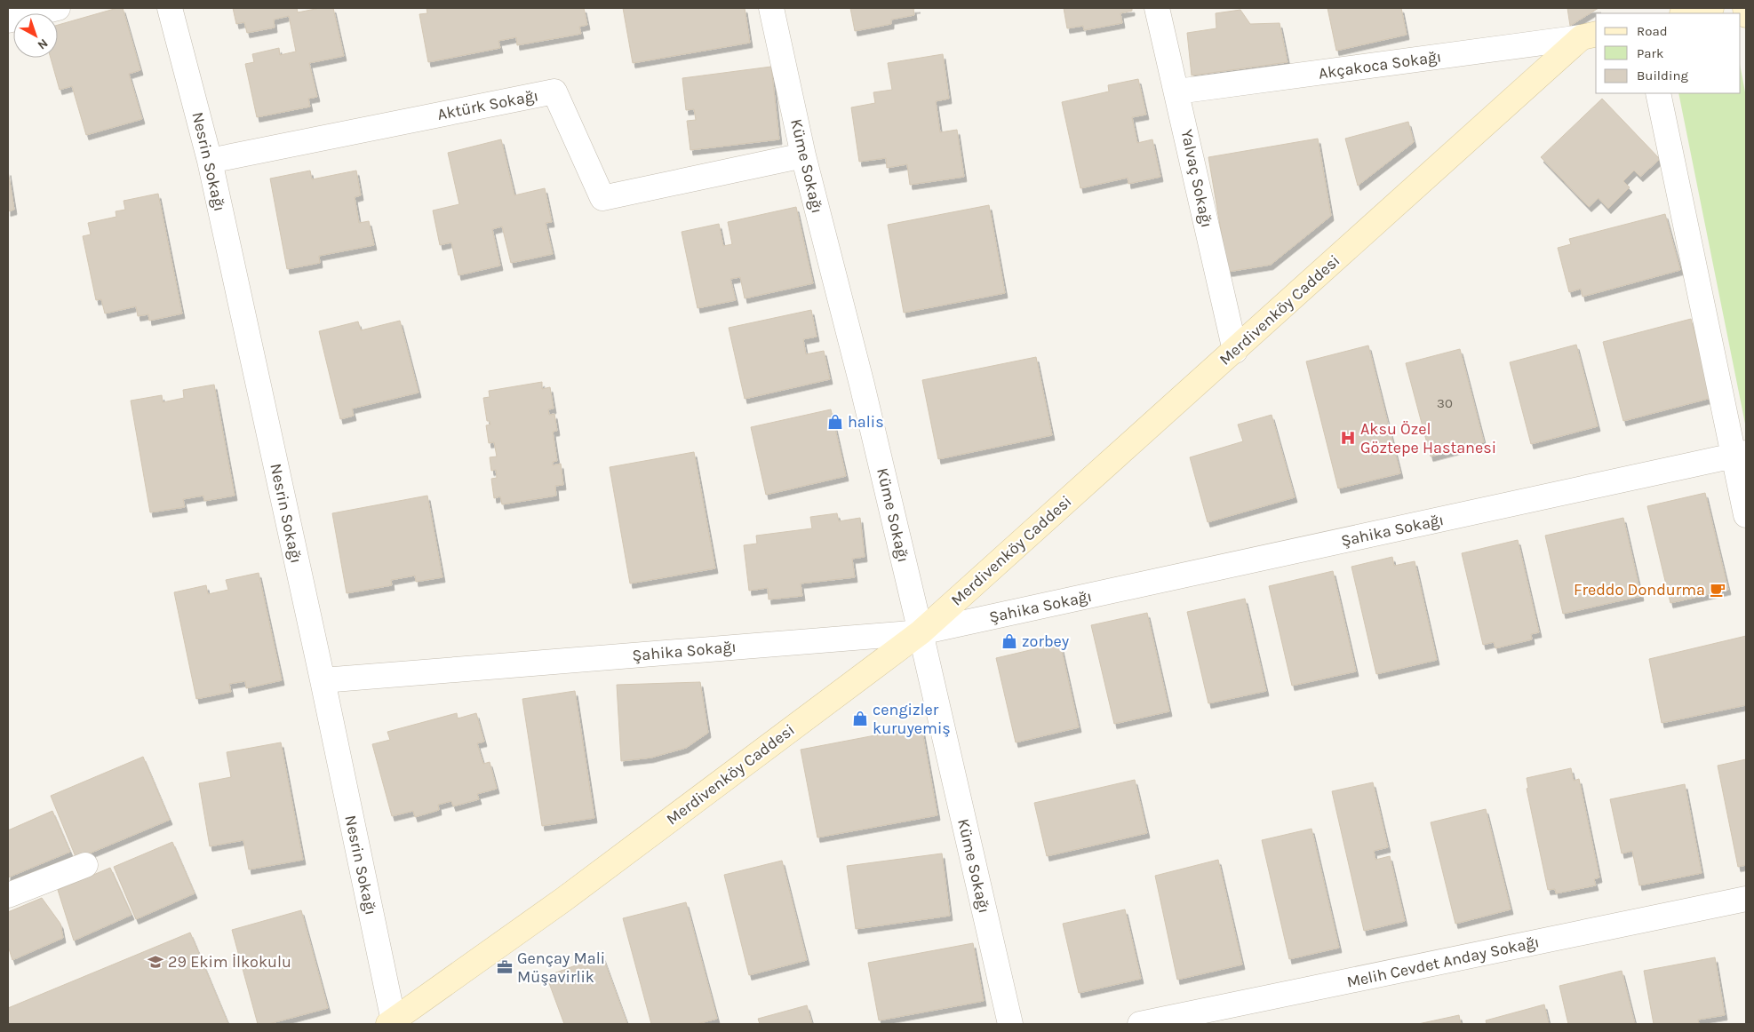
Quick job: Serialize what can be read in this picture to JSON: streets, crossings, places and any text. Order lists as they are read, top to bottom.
{
  "streets": {
    "street": [
      "Akçakoca Sokağı",
      "Aktürk Sokağı",
      "Nesrin Sokağı",
      "Küme Sokağı",
      "Yalvaç Sokağı",
      "Merdivenköy Caddesi",
      "Şahika Sokağı",
      "Melih Cevdet Anday Sokağı"
    ]
  },
  "crossings": [
    ["Akçakoca Sokağı", "Yalvaç Sokağı"],
    ["Akçakoca Sokağı", "Merdivenköy Caddesi"],
    ["Aktürk Sokağı", "Nesrin Sokağı"],
    ["Aktürk Sokağı", "Küme Sokağı"],
    ["Nesrin Sokağı", "Merdivenköy Caddesi"],
    ["Nesrin Sokağı", "Şahika Sokağı"],
    ["Küme Sokağı", "Merdivenköy Caddesi"],
    ["Küme Sokağı", "Şahika Sokağı"],
    ["Yalvaç Sokağı", "Merdivenköy Caddesi"],
    ["Merdivenköy Caddesi", "Şahika Sokağı"]
  ],
  "places": {
    "shop": ["halis", "zorbey", "cengizler kuruyemiş"],
    "hospital": ["Aksu Özel Göztepe Hastanesi"],
    "cafe": ["Freddo Dondurma"],
    "school or university": ["29 Ekim İlkokulu"],
    "office": ["Gençay Mali Müşavirlik"]
  },
  "house_numbers": ["30"],
  "legend": ["Road", "Park", "Building"],
  "north": "bottom right"
}
